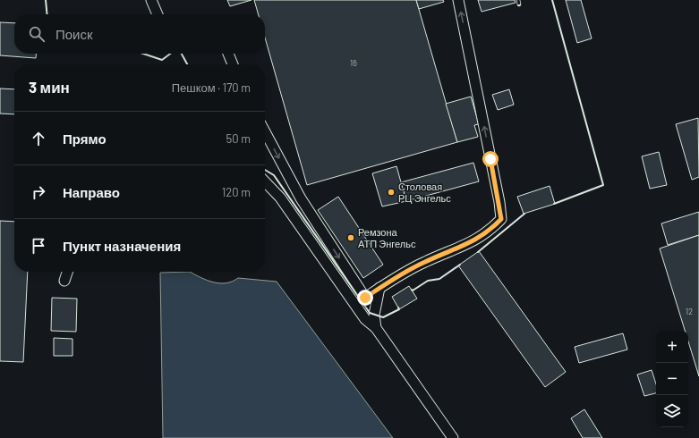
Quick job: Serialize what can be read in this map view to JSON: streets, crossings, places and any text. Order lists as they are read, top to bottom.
{
  "places": ["Столовая РЦ Энгельс", "Ремзона АТП Энгельс"],
  "house_numbers": ["16", "12"],
  "page": {
    "search": "Поиск",
    "heading": ["3 мин", "Пешком · 170 m"],
    "list": [
      ["Прямо", "50 m"],
      ["Направо", "120 m"],
      "Пункт назначения"
    ],
    "map_buttons": ["+", "−"]
  }
}
